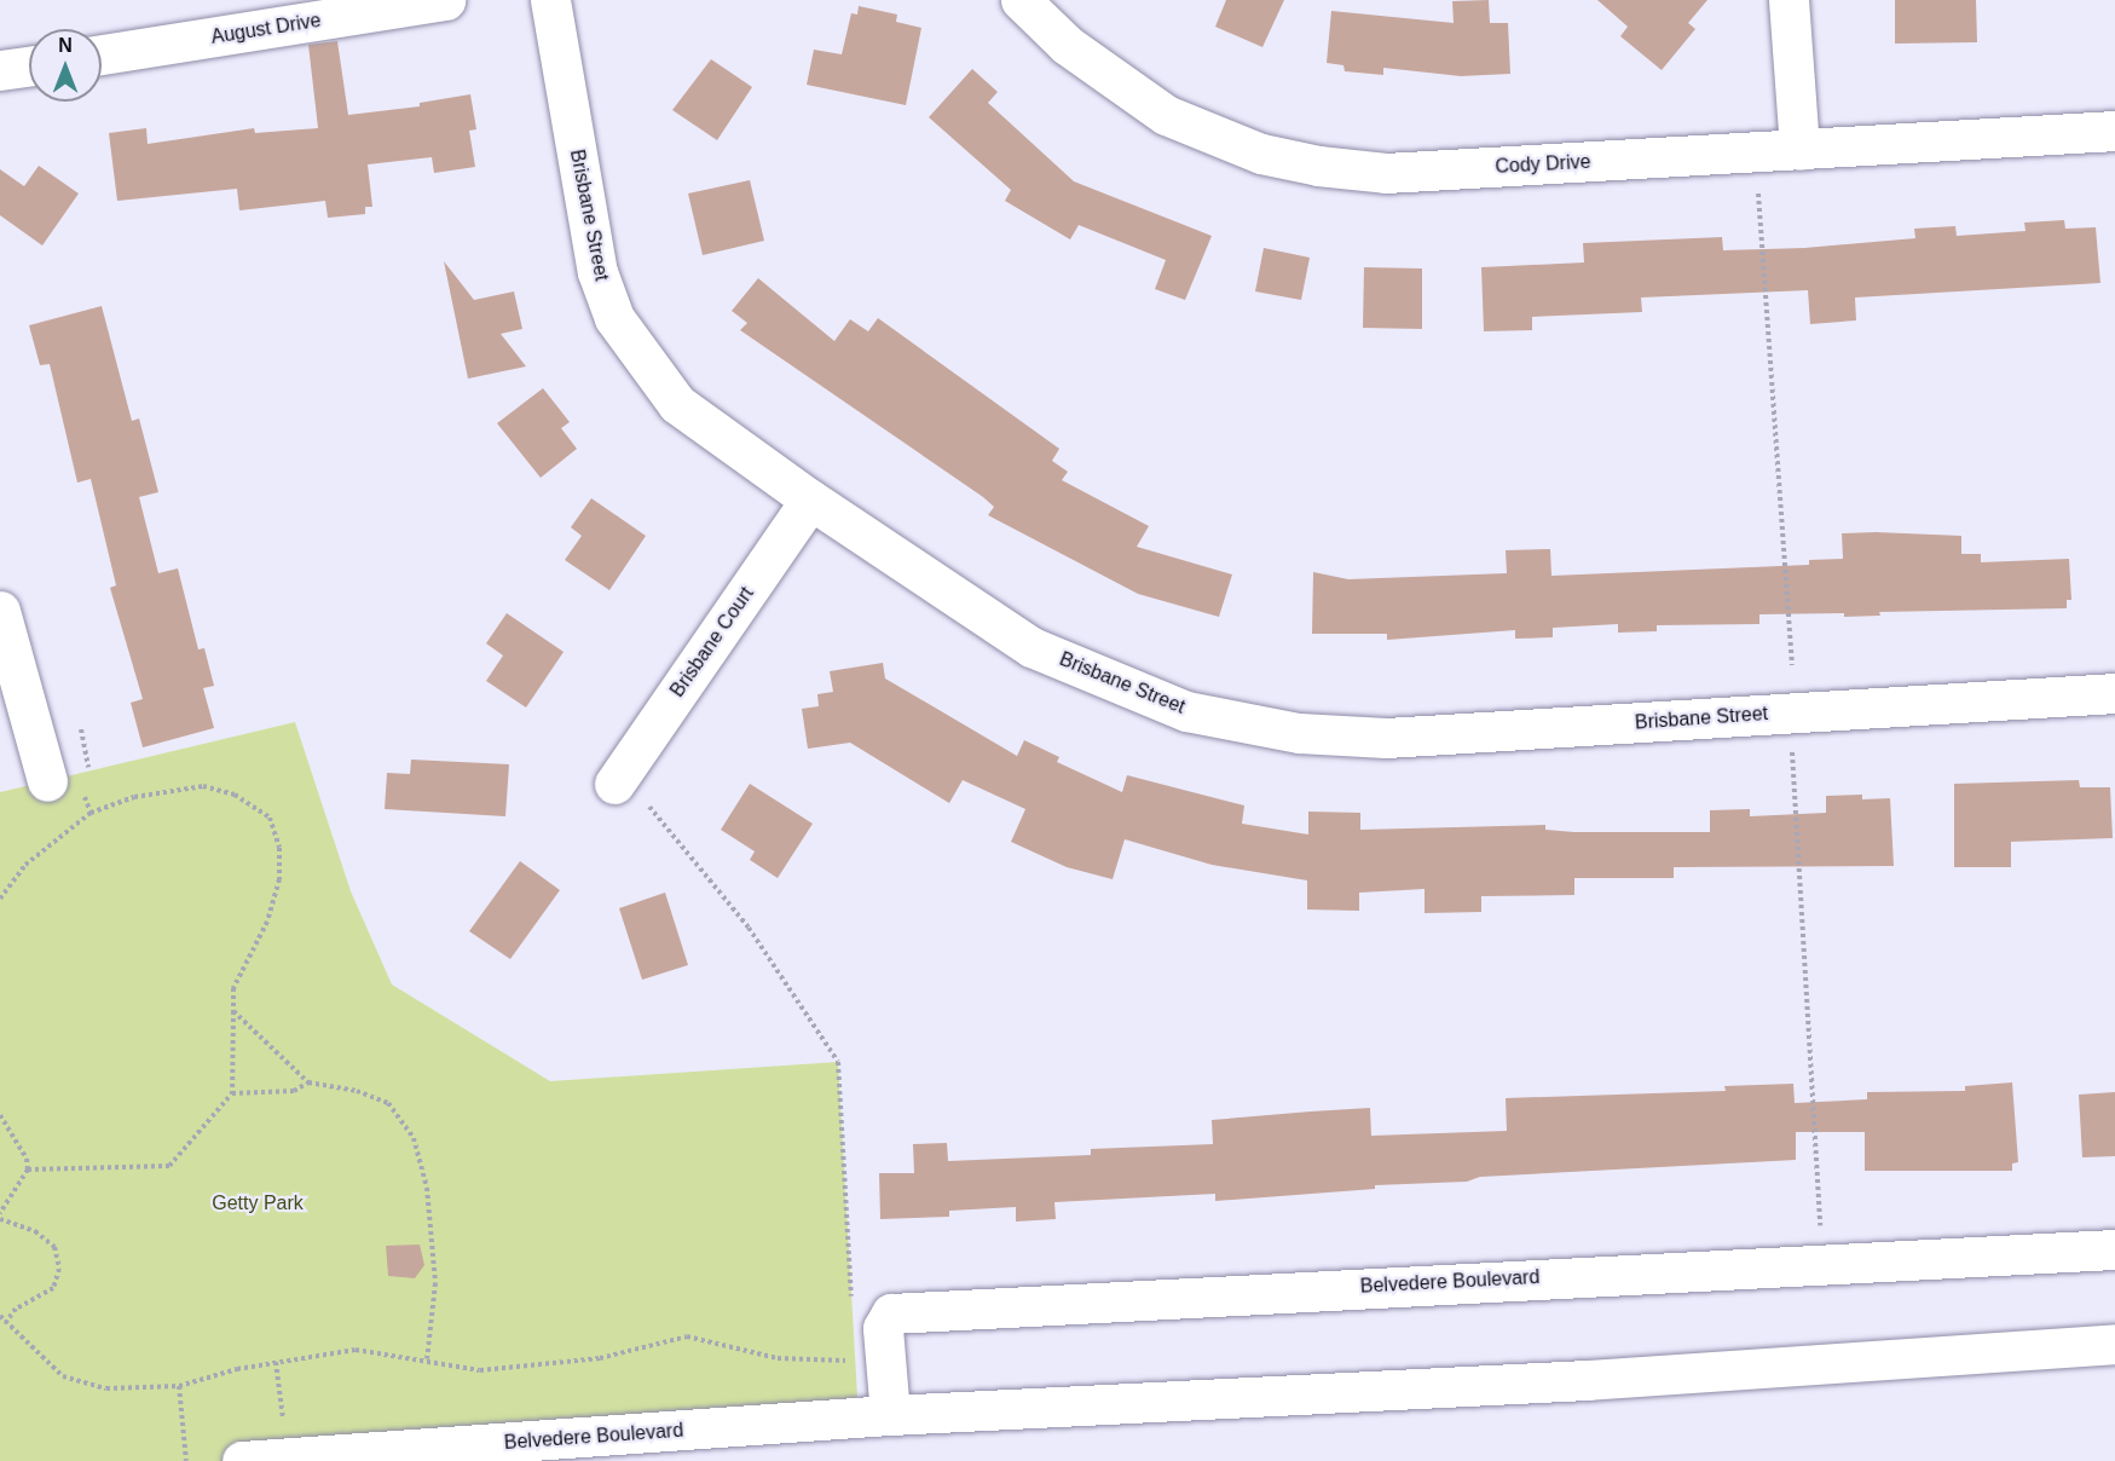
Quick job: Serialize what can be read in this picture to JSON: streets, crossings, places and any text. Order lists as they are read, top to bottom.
{
  "streets": {
    "street": [
      "August Drive",
      "Cody Drive",
      "Brisbane Street",
      "Brisbane Court",
      "Belvedere Boulevard"
    ]
  },
  "crossings": [
    ["Brisbane Street", "Brisbane Court"]
  ],
  "parks": ["Getty Park"],
  "north": "top"
}
